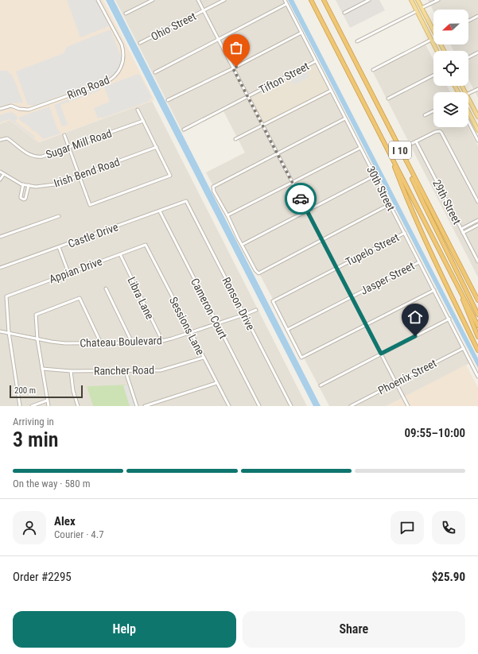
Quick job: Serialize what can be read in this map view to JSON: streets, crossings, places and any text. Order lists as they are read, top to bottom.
{
  "streets": {
    "highway": ["I 10"],
    "street": [
      "Ohio Street",
      "Tifton Street",
      "Ring Road",
      "Sugar Mill Road",
      "Irish Bend Road",
      "30th Street",
      "29th Street",
      "Castle Drive",
      "Tupelo Street",
      "Appian Drive",
      "Jasper Street",
      "Libra Lane",
      "Ronson Drive",
      "Cameron Court",
      "Sessions Lane",
      "Chateau Boulevard",
      "Rancher Road",
      "Phoenix Street"
    ]
  },
  "crossings": [
    ["Tifton Street", "30th Street"],
    ["30th Street", "Tupelo Street"],
    ["30th Street", "Jasper Street"],
    ["30th Street", "Phoenix Street"],
    ["Castle Drive", "Ronson Drive"],
    ["Castle Drive", "Cameron Court"],
    ["Tupelo Street", "Jasper Street"],
    ["Appian Drive", "Libra Lane"],
    ["Appian Drive", "Sessions Lane"],
    ["Appian Drive", "Chateau Boulevard"],
    ["Libra Lane", "Chateau Boulevard"],
    ["Ronson Drive", "Chateau Boulevard"],
    ["Cameron Court", "Chateau Boulevard"],
    ["Sessions Lane", "Chateau Boulevard"],
    ["Sessions Lane", "Rancher Road"]
  ],
  "scale_bar": "200 m",
  "north": "left",
  "page": {
    "scale": "200 m",
    "heading": ["3 min", "Arriving in", "09:55–10:00"],
    "panel": [
      "Alex",
      "Courier · 4.7",
      "Order #2295",
      "$25.90"
    ],
    "bar": "On the way · 580 m",
    "buttons": ["Help", "Share"]
  }
}
